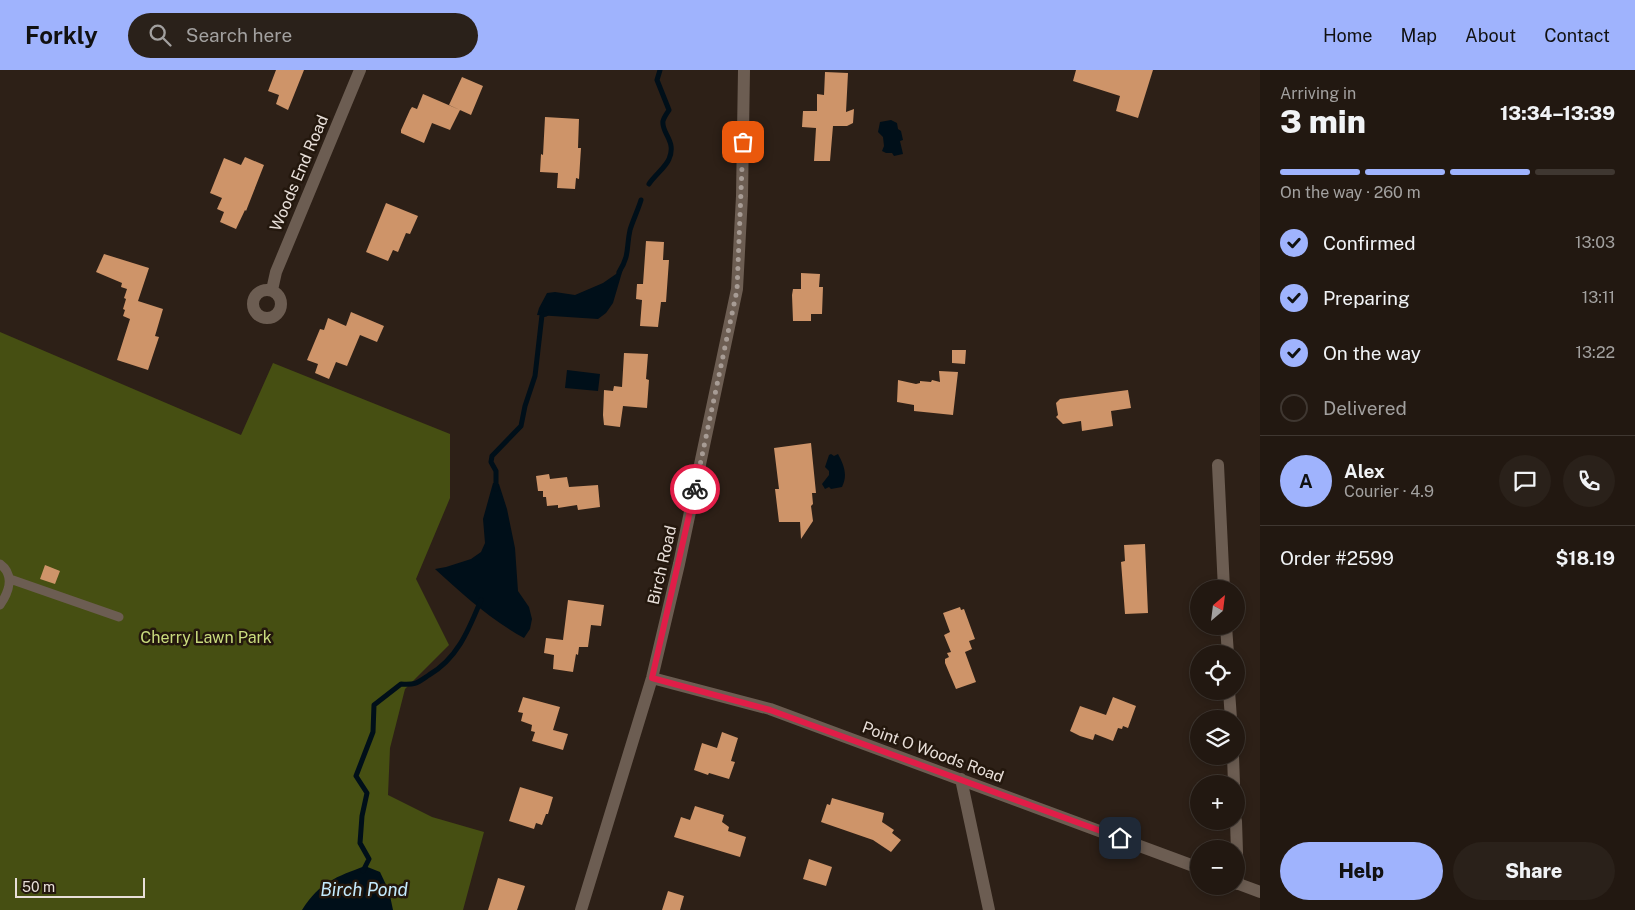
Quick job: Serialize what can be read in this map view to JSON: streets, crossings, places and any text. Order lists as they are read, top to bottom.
{
  "streets": {
    "street": ["Woods End Road", "Birch Road", "Point O Woods Road"]
  },
  "crossings": [
    ["Birch Road", "Point O Woods Road"]
  ],
  "water": ["Birch Pond"],
  "parks": ["Cherry Lawn Park"],
  "scale_bar": "50 m",
  "north": "top right",
  "page": {
    "header": "Forkly",
    "search": "Search here",
    "nav": [
      "Home",
      "Map",
      "About",
      "Contact"
    ],
    "heading": ["3 min", "Arriving in", "13:34–13:39"],
    "panel": [
      "Alex",
      "Courier · 4.9",
      "Order #2599",
      "$18.19"
    ],
    "bar": "On the way · 260 m",
    "list": [
      ["Confirmed", "13:03"],
      ["Preparing", "13:11"],
      ["On the way", "13:22"],
      "Delivered"
    ],
    "round": "A",
    "map_buttons": ["+", "−"],
    "buttons": ["Help", "Share"],
    "scale": "50 m"
  }
}
